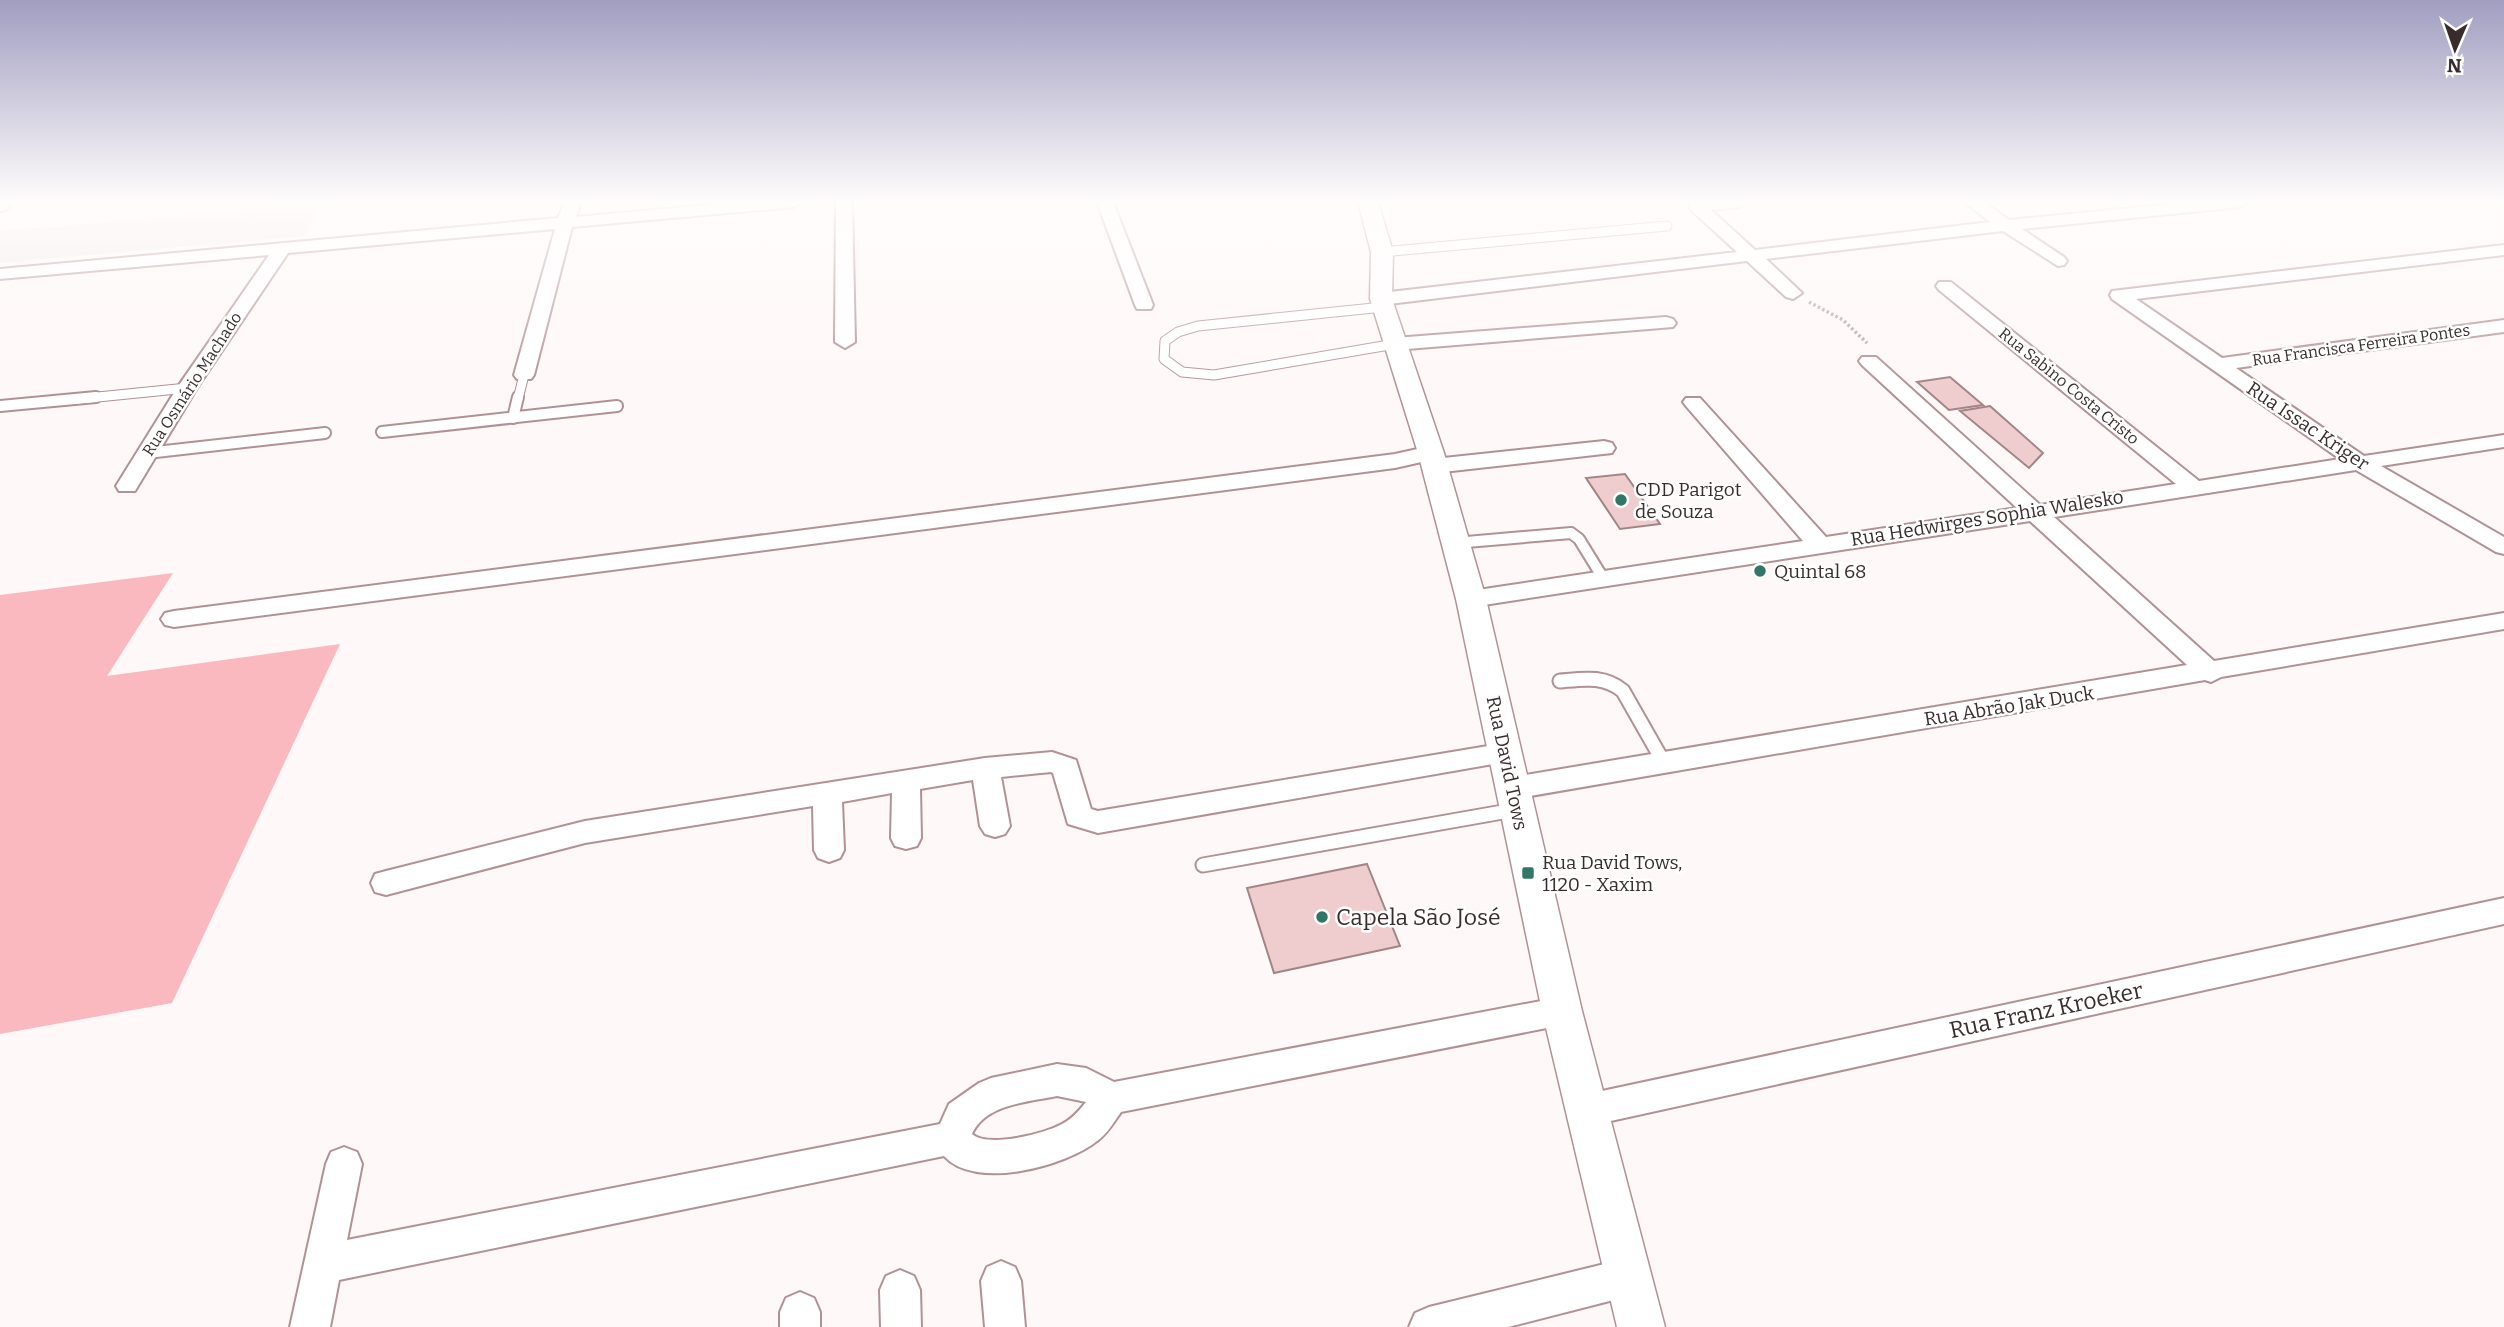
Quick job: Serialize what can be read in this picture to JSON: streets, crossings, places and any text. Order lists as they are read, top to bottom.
{
  "streets": {
    "street": [
      "Rua Francisca Ferreira Pontes",
      "Rua Osmário Machado",
      "Rua Sabino Costa Cristo",
      "Rua Issac Kriger",
      "Rua Hedwirges Sophia Walesko",
      "Rua Abrão Jak Duck",
      "Rua David Tows",
      "Rua Franz Kroeker"
    ]
  },
  "crossings": [
    ["Rua Francisca Ferreira Pontes", "Rua Issac Kriger"],
    ["Rua Sabino Costa Cristo", "Rua Hedwirges Sophia Walesko"],
    ["Rua Issac Kriger", "Rua Hedwirges Sophia Walesko"],
    ["Rua Hedwirges Sophia Walesko", "Rua David Tows"],
    ["Rua Abrão Jak Duck", "Rua David Tows"],
    ["Rua David Tows", "Rua Franz Kroeker"]
  ],
  "places": {
    "other": ["CDD Parigot de Souza", "Quintal 68", "Capela São José"],
    "transit": ["Rua David Tows, 1120 - Xaxim"]
  },
  "north": "bottom"
}
